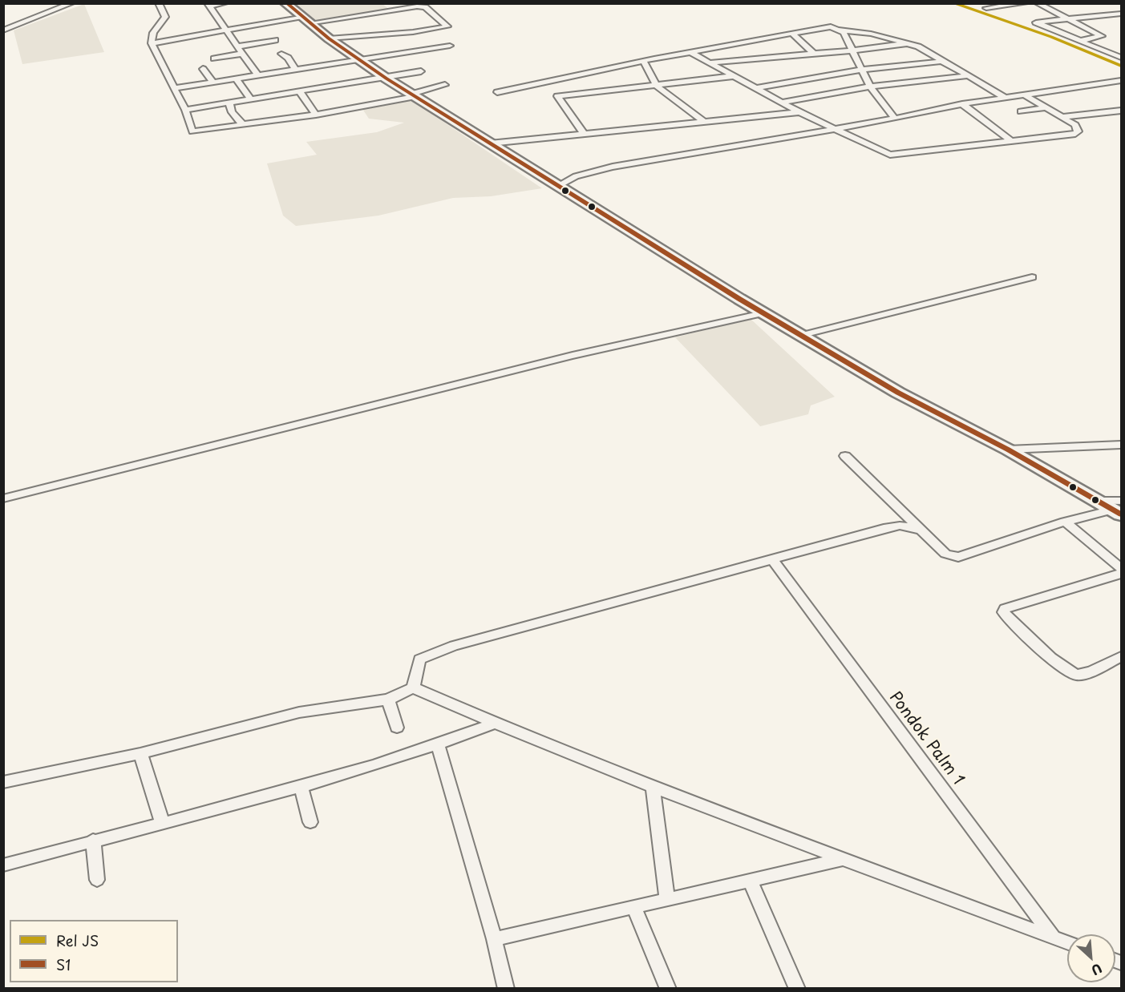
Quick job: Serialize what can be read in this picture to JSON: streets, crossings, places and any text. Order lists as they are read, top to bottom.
{
  "streets": {
    "street": ["Pondok Palm 1"]
  },
  "lines": ["rail line JS", "transit line S1"],
  "legend": ["Rel JS", "S1"],
  "north": "bottom right"
}
